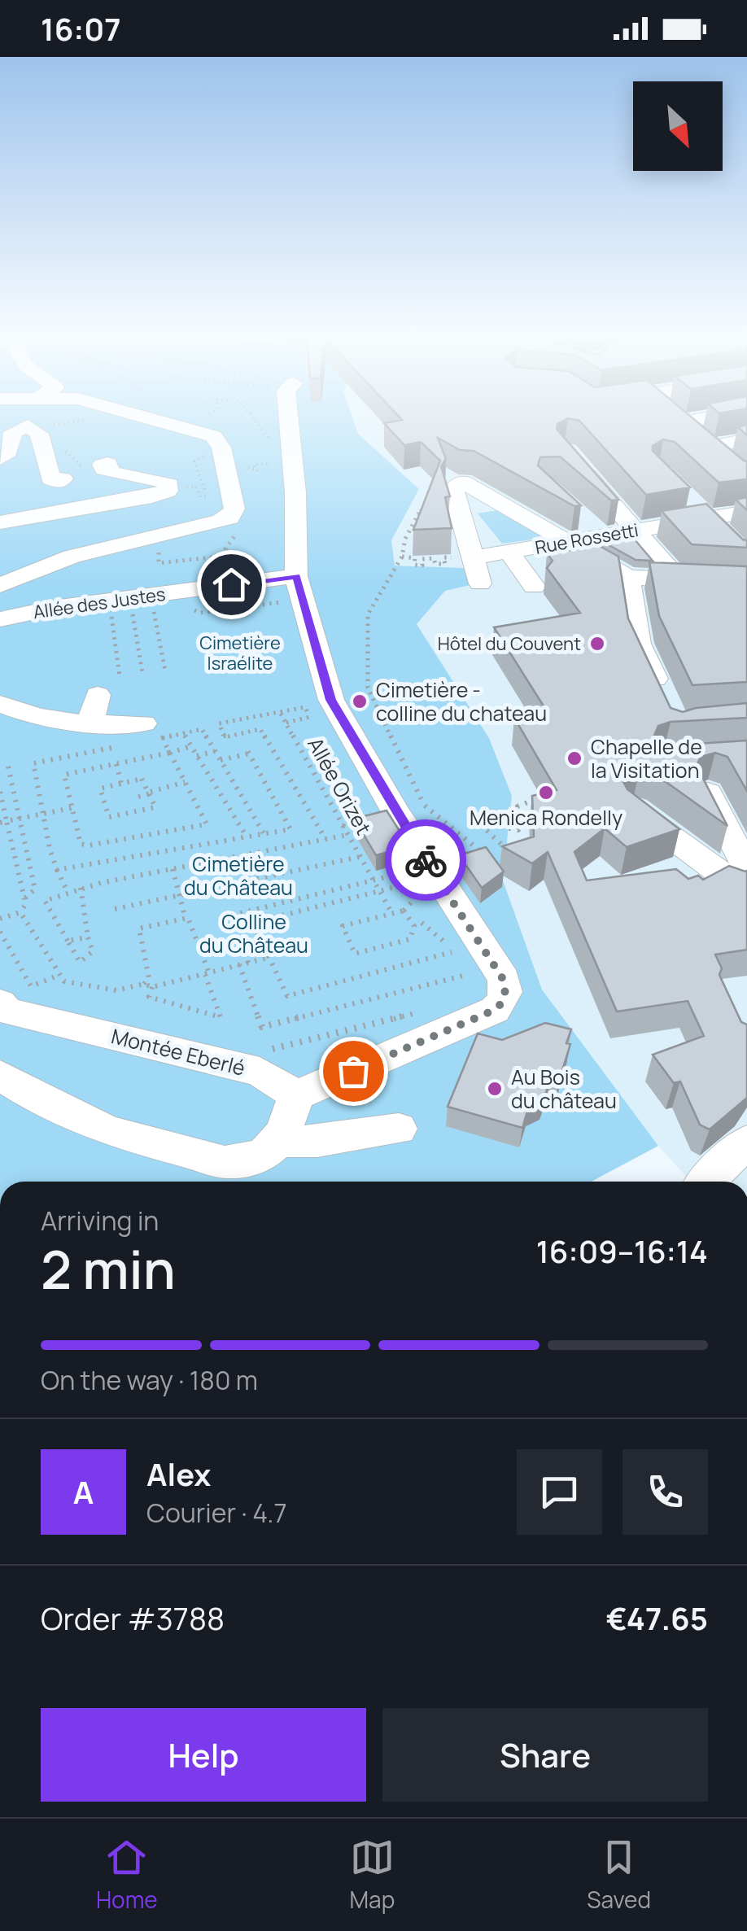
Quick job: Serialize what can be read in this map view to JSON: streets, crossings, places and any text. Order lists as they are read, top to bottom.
{
  "streets": {
    "street": ["Rue Rossetti", "Allée des Justes", "Montée Eberlé"],
    "path": ["Allée Orizet"]
  },
  "parks": ["Cimetière Israélite", "Cimetière du Château", "Colline du Château"],
  "places": [
    "Hôtel du Couvent",
    "Cimetière - colline du chateau",
    "Chapelle de la Visitation",
    "Menica Rondelly",
    "Au Bois du château"
  ],
  "north": "bottom right",
  "page": {
    "status": "16:07",
    "heading": ["2 min", "Arriving in", "16:09–16:14"],
    "panel": [
      "Alex",
      "Courier · 4.7",
      "Order #3788",
      "€47.65"
    ],
    "bar": "On the way · 180 m",
    "round": "A",
    "buttons": ["Help", "Share"],
    "tabs": ["Home", "Map", "Saved"]
  }
}
